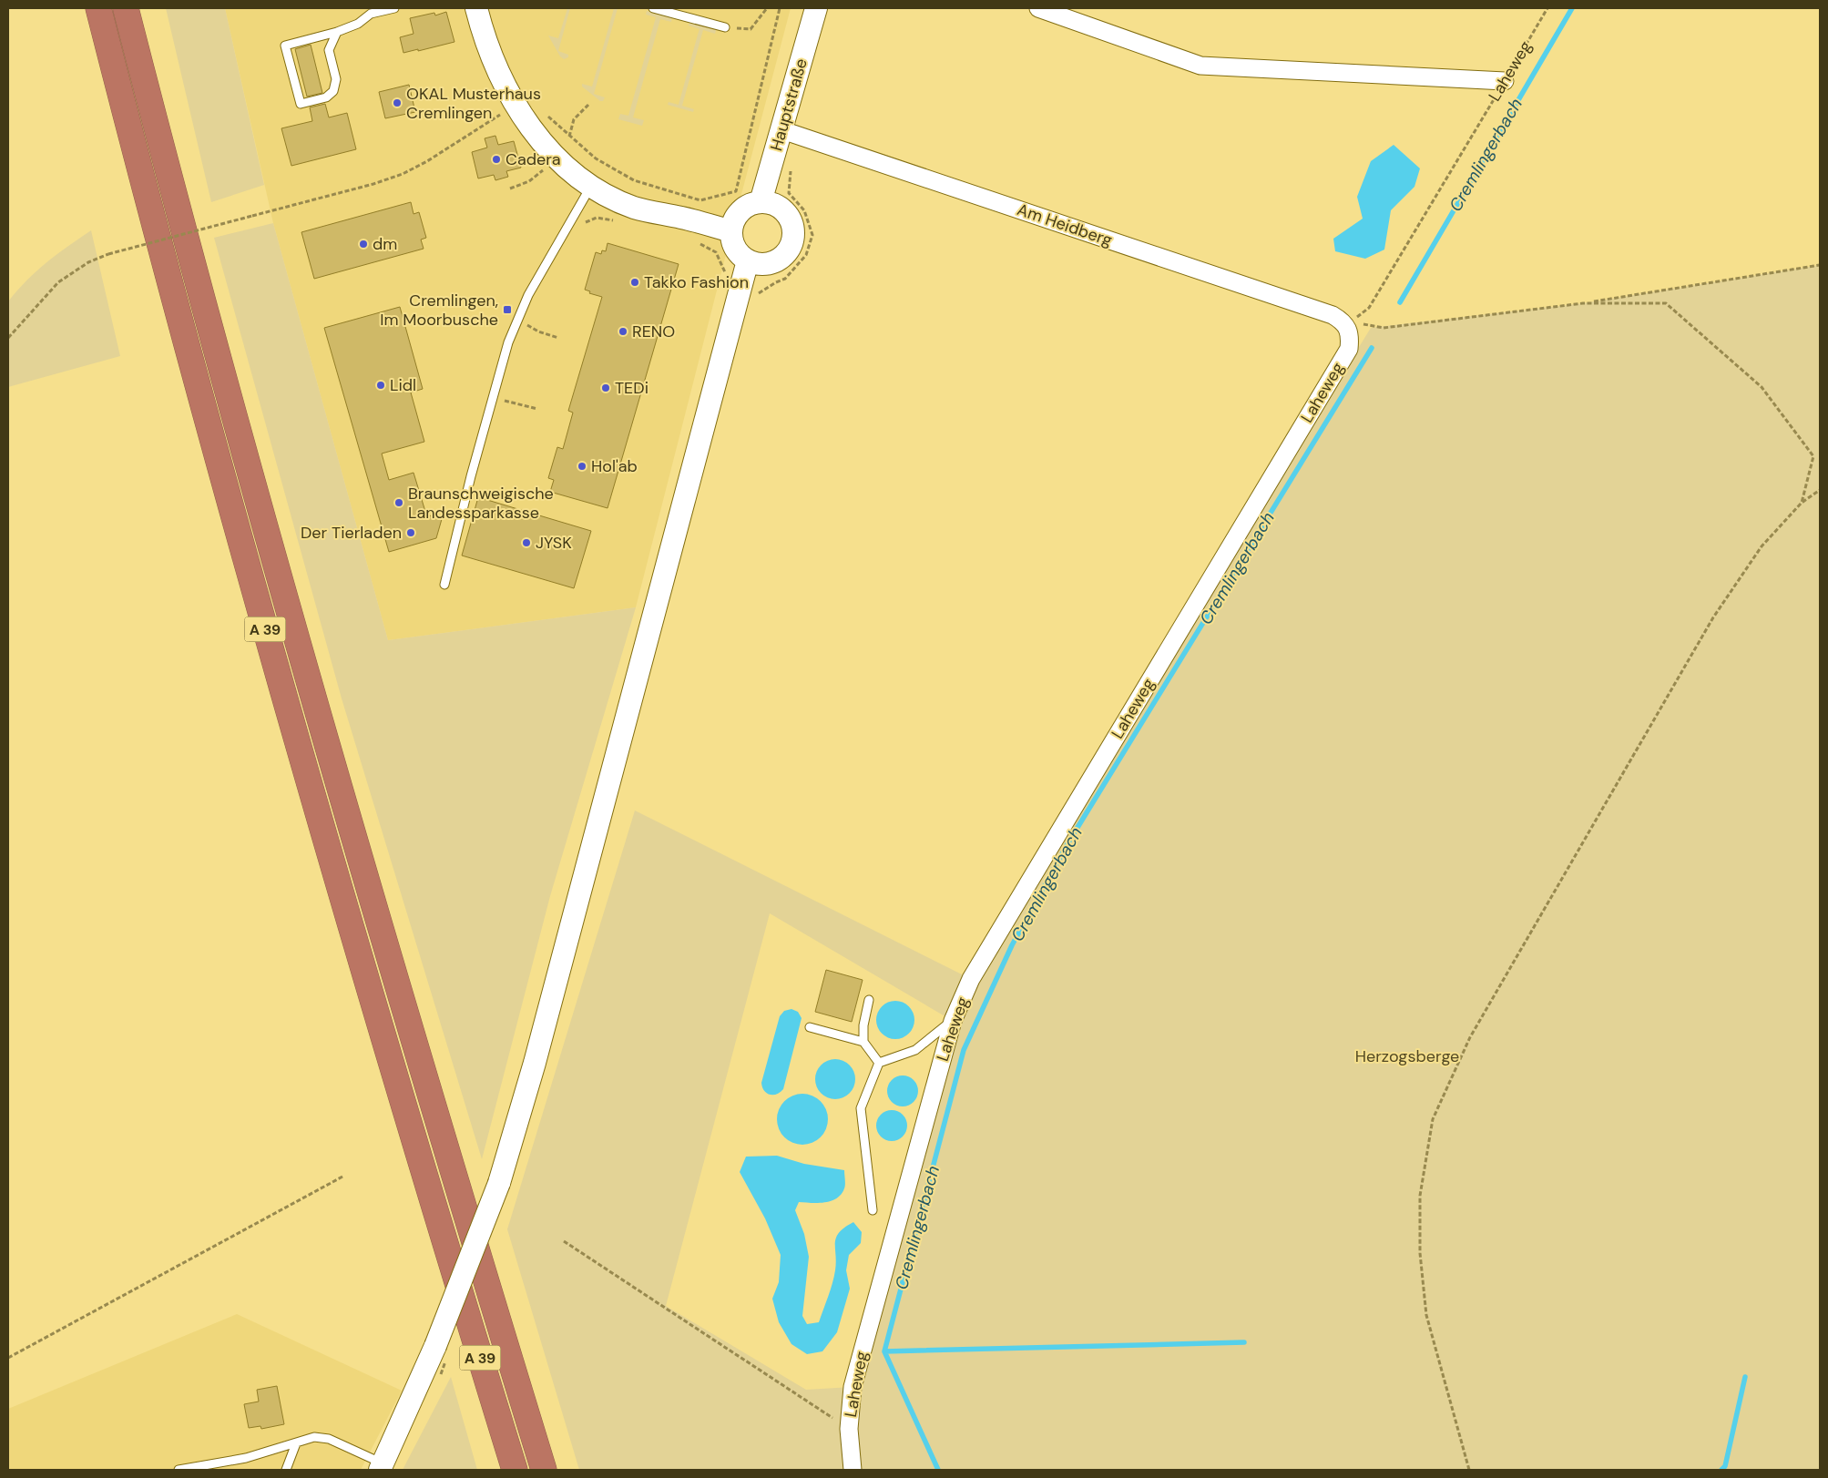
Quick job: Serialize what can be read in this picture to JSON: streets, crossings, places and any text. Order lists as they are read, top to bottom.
{
  "streets": {
    "highway": ["A 39"],
    "street": ["Laheweg", "Hauptstraße", "Am Heidberg"]
  },
  "crossings": [
    ["Laheweg", "Am Heidberg"],
    ["Hauptstraße", "Am Heidberg"]
  ],
  "water": ["Cremlingerbach"],
  "parks": ["Herzogsberge"],
  "places": {
    "other": [
      "OKAL Musterhaus Cremlingen",
      "Cadera",
      "dm",
      "Takko Fashion",
      "RENO",
      "Lidl",
      "TEDi",
      "Hol'ab",
      "Braunschweigische Landessparkasse",
      "Der Tierladen",
      "JYSK"
    ],
    "transit": ["Cremlingen, Im Moorbusche"]
  }
}
